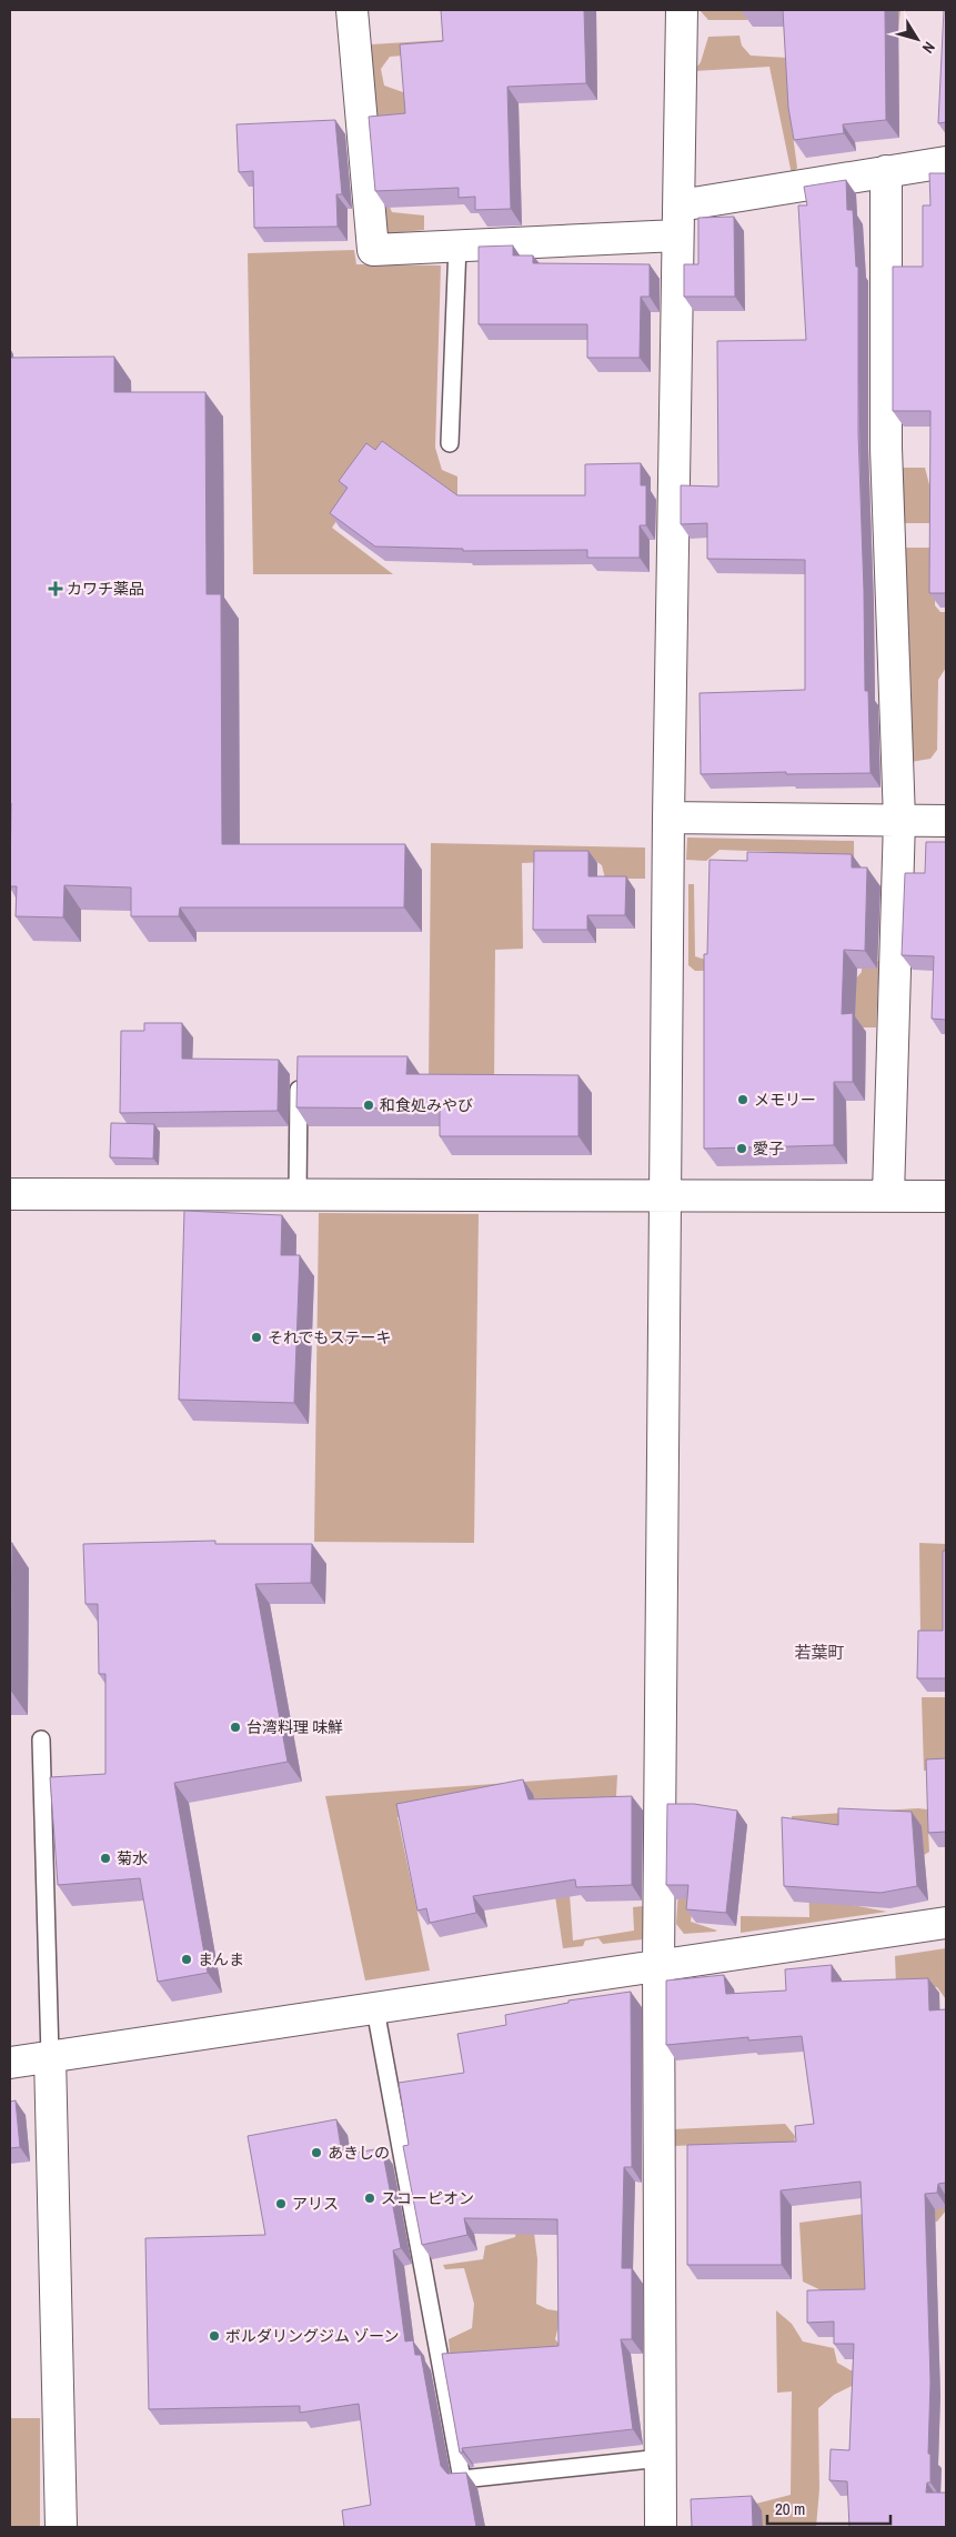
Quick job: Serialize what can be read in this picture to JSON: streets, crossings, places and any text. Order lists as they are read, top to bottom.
{
  "districts": ["若葉町"],
  "places": {
    "health": ["カワチ薬品"],
    "other": [
      "メモリー",
      "和食処みやび",
      "愛子",
      "それでもステーキ",
      "台湾料理 味鮮",
      "菊水",
      "まんま",
      "あきしの",
      "スコーピオン",
      "アリス",
      "ボルダリングジム ゾーン"
    ]
  },
  "scale_bar": "20 m",
  "north": "bottom right"
}
